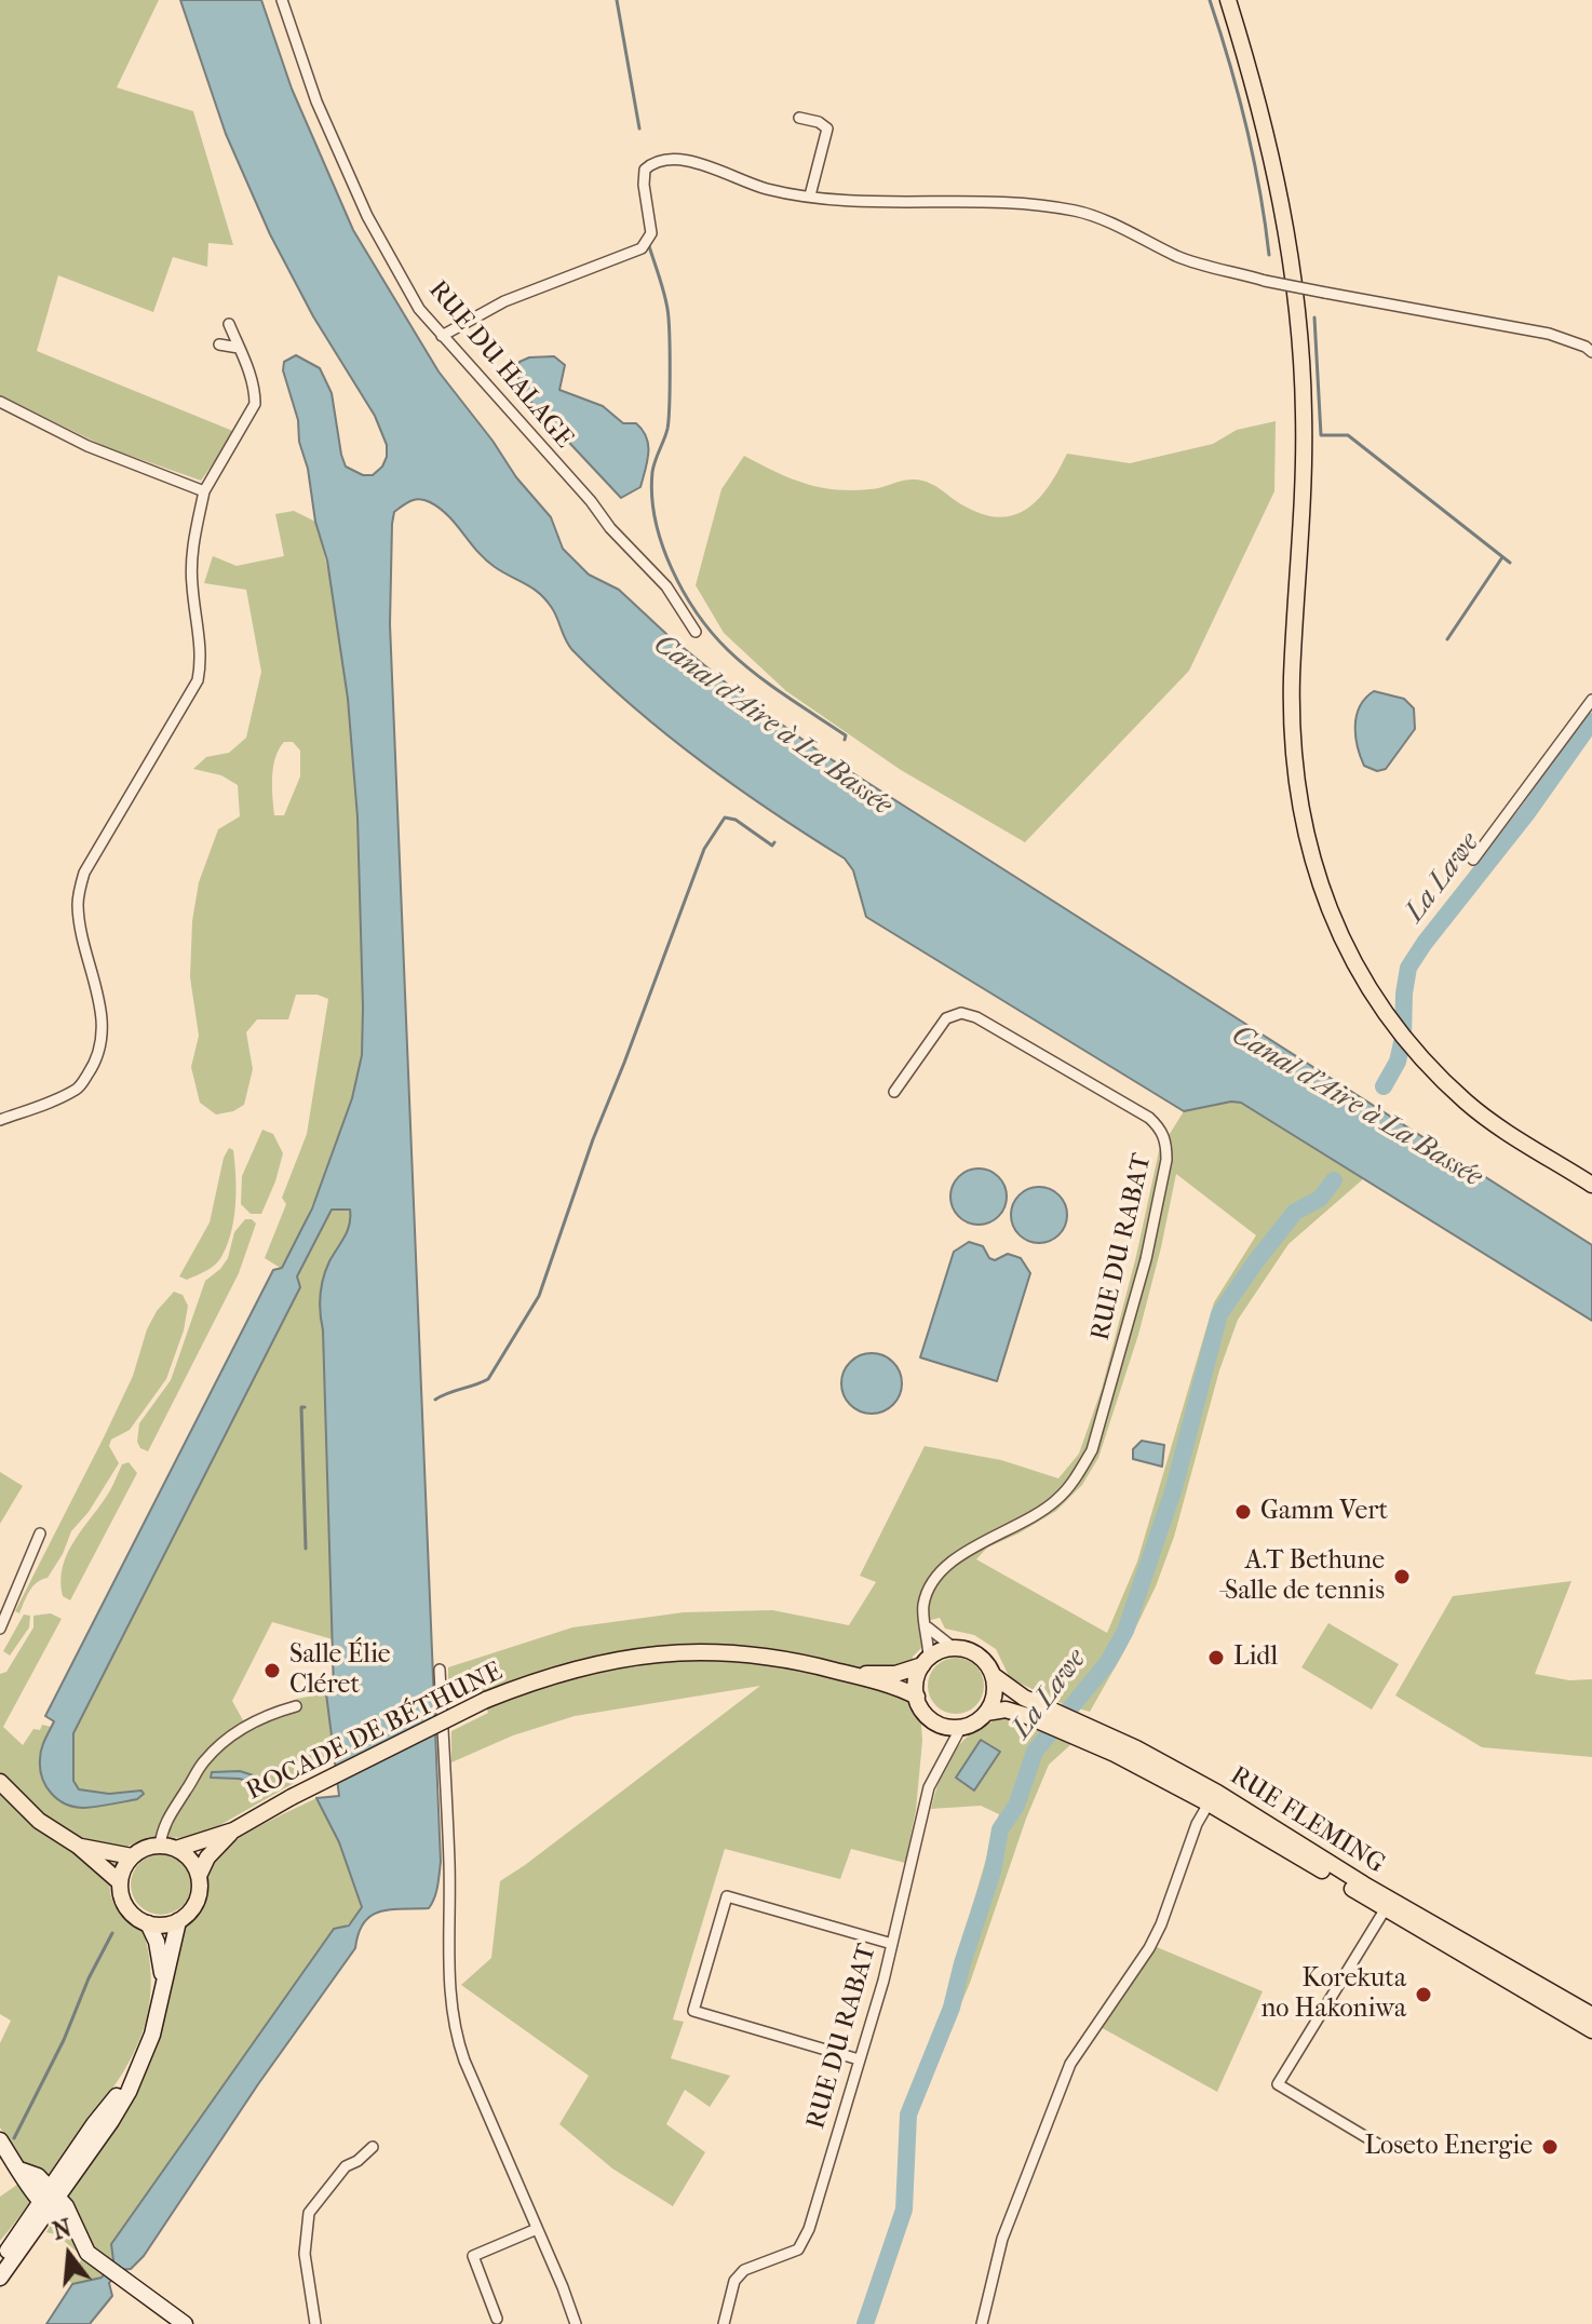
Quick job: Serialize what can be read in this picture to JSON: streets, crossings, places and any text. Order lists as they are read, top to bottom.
{
  "streets": {
    "main road": ["ROCADE DE BÉTHUNE", "RUE FLEMING"],
    "street": ["RUE DU HALAGE", "RUE DU RABAT"]
  },
  "crossings": [
    ["RUE DU RABAT", "ROCADE DE BÉTHUNE"],
    ["RUE DU RABAT", "RUE FLEMING"],
    ["ROCADE DE BÉTHUNE", "RUE FLEMING"]
  ],
  "water": ["Canal d'Aire à La Bassée", "La Lawe"],
  "places": [
    "Gamm Vert",
    "A.T Bethune -Salle de tennis",
    "Lidl",
    "Salle Élie Cléret",
    "Korekuta no Hakoniwa",
    "Loseto Energie"
  ],
  "north": "top"
}
